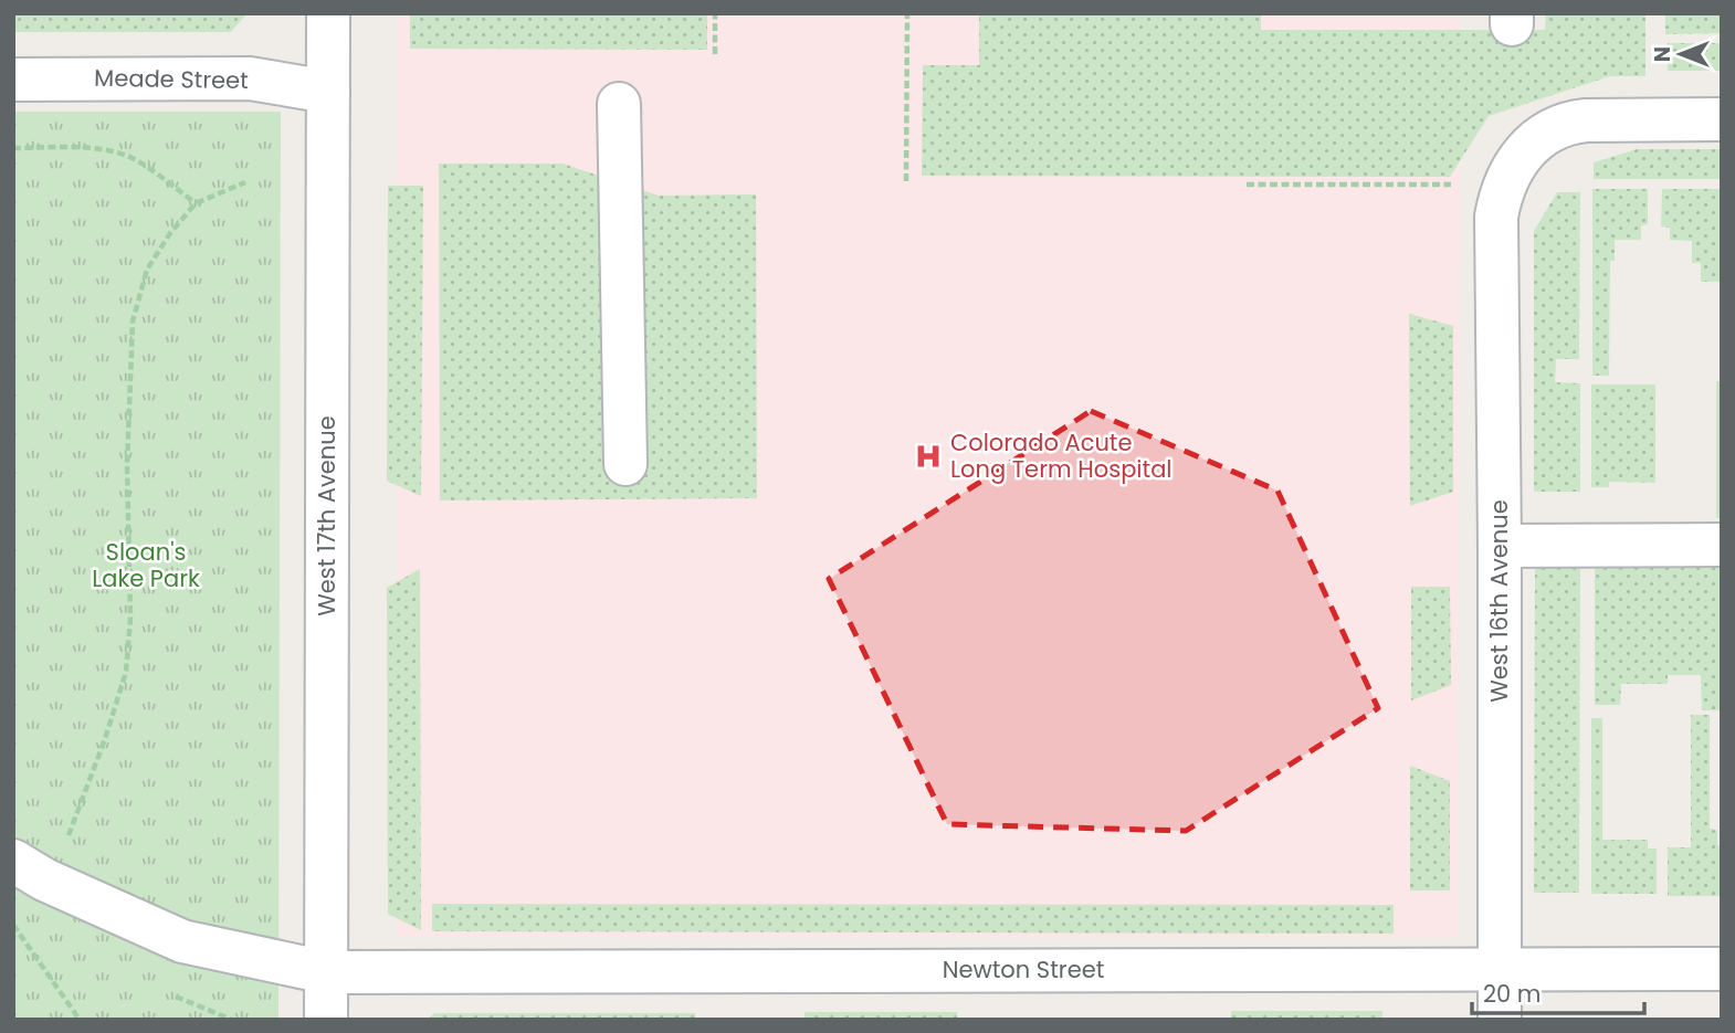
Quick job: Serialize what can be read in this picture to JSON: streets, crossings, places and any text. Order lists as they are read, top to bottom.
{
  "streets": {
    "street": [
      "Meade Street",
      "West 17th Avenue",
      "West 16th Avenue",
      "Newton Street"
    ]
  },
  "crossings": [
    ["Meade Street", "West 17th Avenue"],
    ["West 17th Avenue", "Newton Street"],
    ["West 16th Avenue", "Newton Street"]
  ],
  "parks": ["Sloan's Lake Park"],
  "places": {
    "hospital": ["Colorado Acute Long Term Hospital"]
  },
  "scale_bar": "20 m",
  "north": "left"
}
